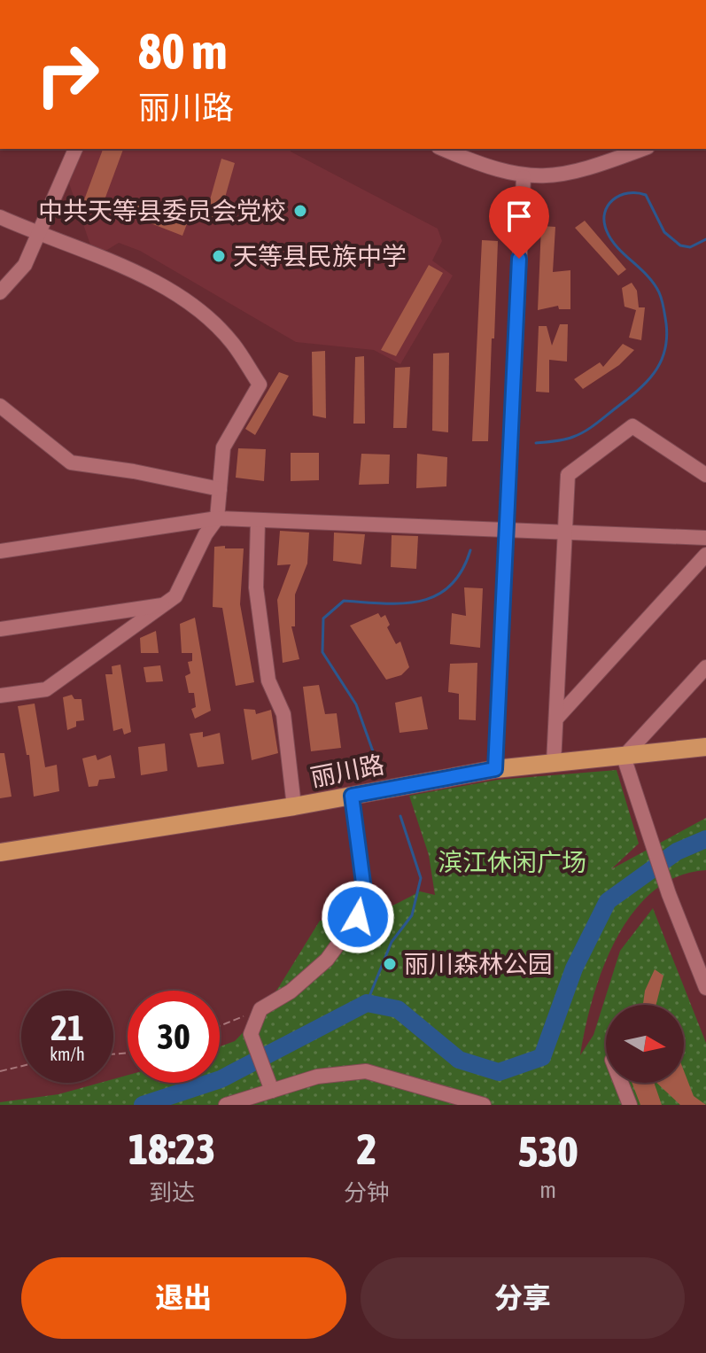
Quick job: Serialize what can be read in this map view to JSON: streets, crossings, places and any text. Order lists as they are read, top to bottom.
{
  "streets": {
    "main road": ["丽川路"]
  },
  "parks": ["滨江休闲广场"],
  "places": ["中共天等县委员会党校", "天等县民族中学", "丽川森林公园"],
  "north": "right",
  "page": {
    "turn": ["80 m", "丽川路"],
    "speed": "21 km/h",
    "limit": "30",
    "eta": [
      "18:23",
      "到达",
      "2",
      "分钟",
      "530",
      "m"
    ],
    "buttons": ["退出", "分享"]
  }
}
